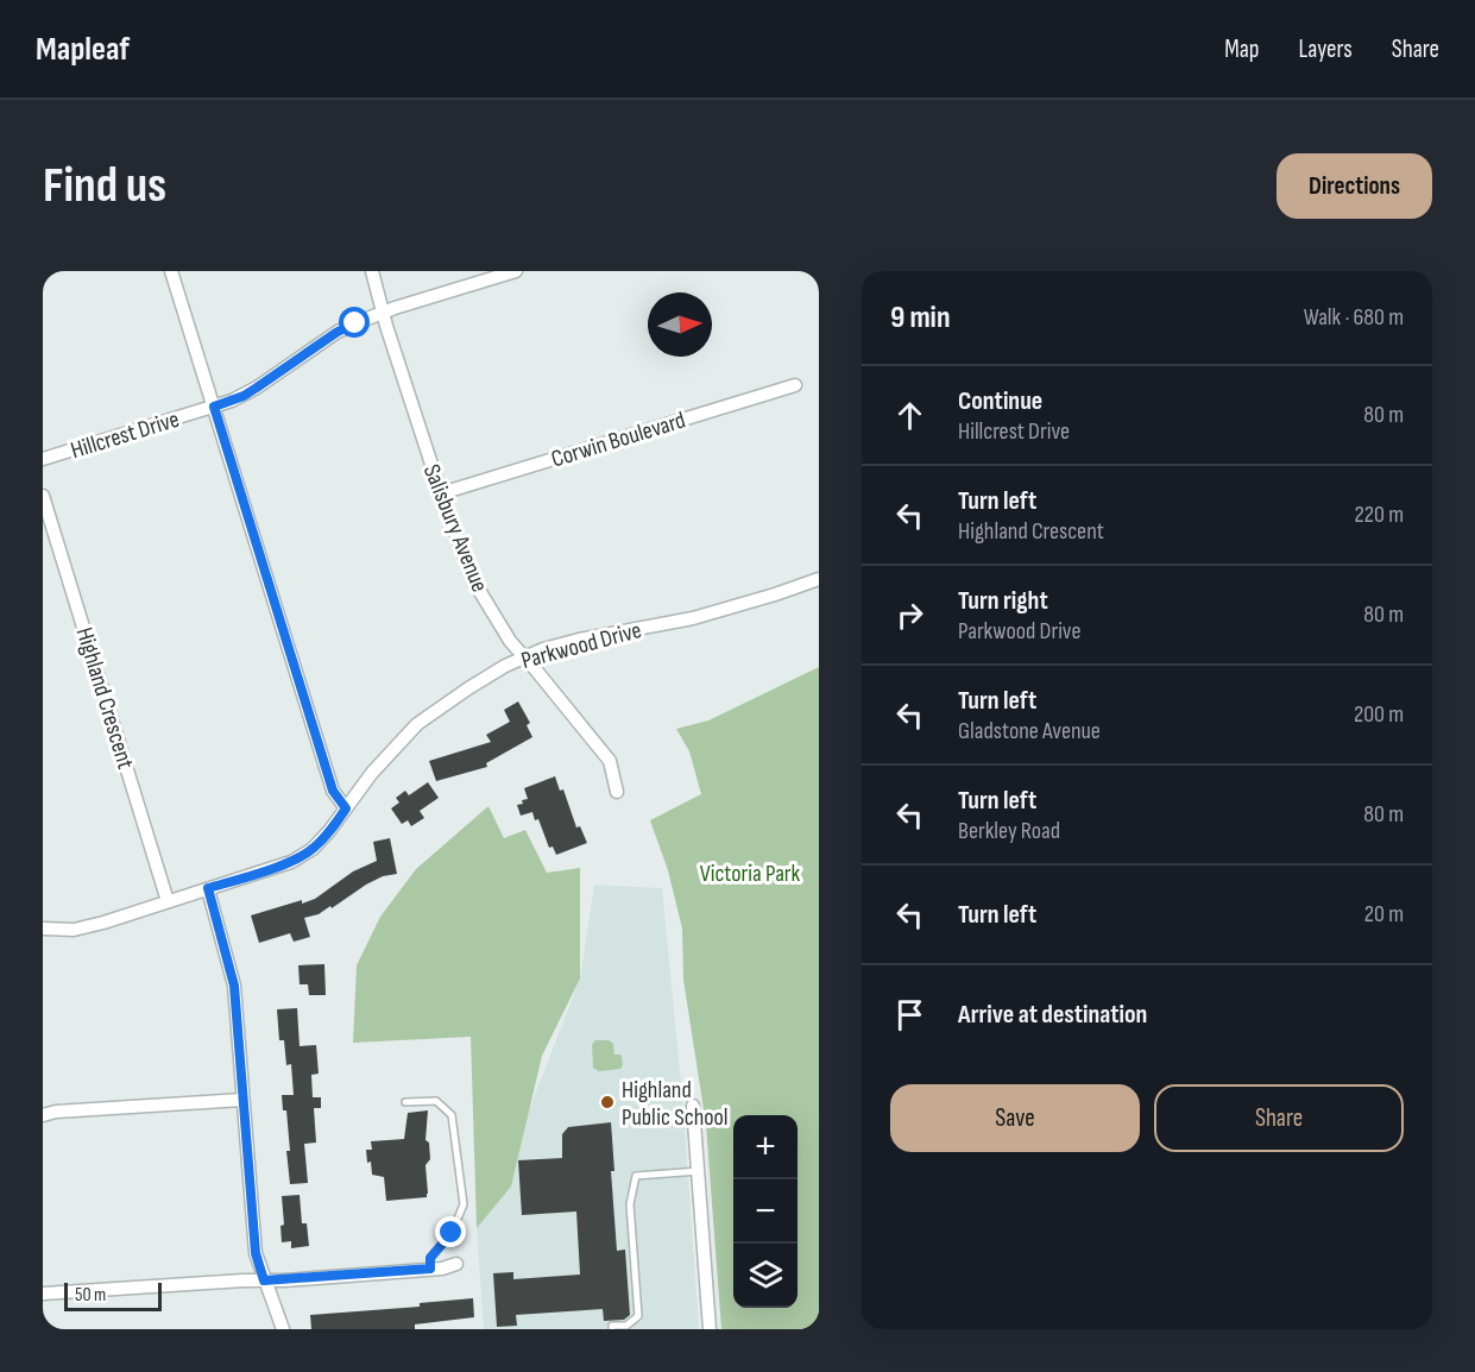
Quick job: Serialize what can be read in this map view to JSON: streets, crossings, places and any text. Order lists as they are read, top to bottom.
{
  "streets": {
    "street": [
      "Hillcrest Drive",
      "Corwin Boulevard",
      "Salisbury Avenue",
      "Parkwood Drive",
      "Highland Crescent"
    ]
  },
  "crossings": [
    ["Hillcrest Drive", "Salisbury Avenue"],
    ["Corwin Boulevard", "Salisbury Avenue"],
    ["Salisbury Avenue", "Parkwood Drive"],
    ["Parkwood Drive", "Highland Crescent"]
  ],
  "parks": ["Victoria Park"],
  "places": ["Highland Public School"],
  "scale_bar": "50 m",
  "north": "right",
  "page": {
    "header": "Mapleaf",
    "nav": ["Map", "Layers", "Share"],
    "buttons": [
      "Directions",
      ["Save", "Share"]
    ],
    "title": "Find us",
    "heading": ["9 min", "Walk · 680 m"],
    "list": [
      ["Continue", "Hillcrest Drive", "80 m"],
      ["Turn left", "Highland Crescent", "220 m"],
      ["Turn right", "Parkwood Drive", "80 m"],
      ["Turn left", "Gladstone Avenue", "200 m"],
      ["Turn left", "Berkley Road", "80 m"],
      ["Turn left", "20 m"],
      "Arrive at destination"
    ],
    "map_buttons": ["+", "−"],
    "scale": "50 m"
  }
}
